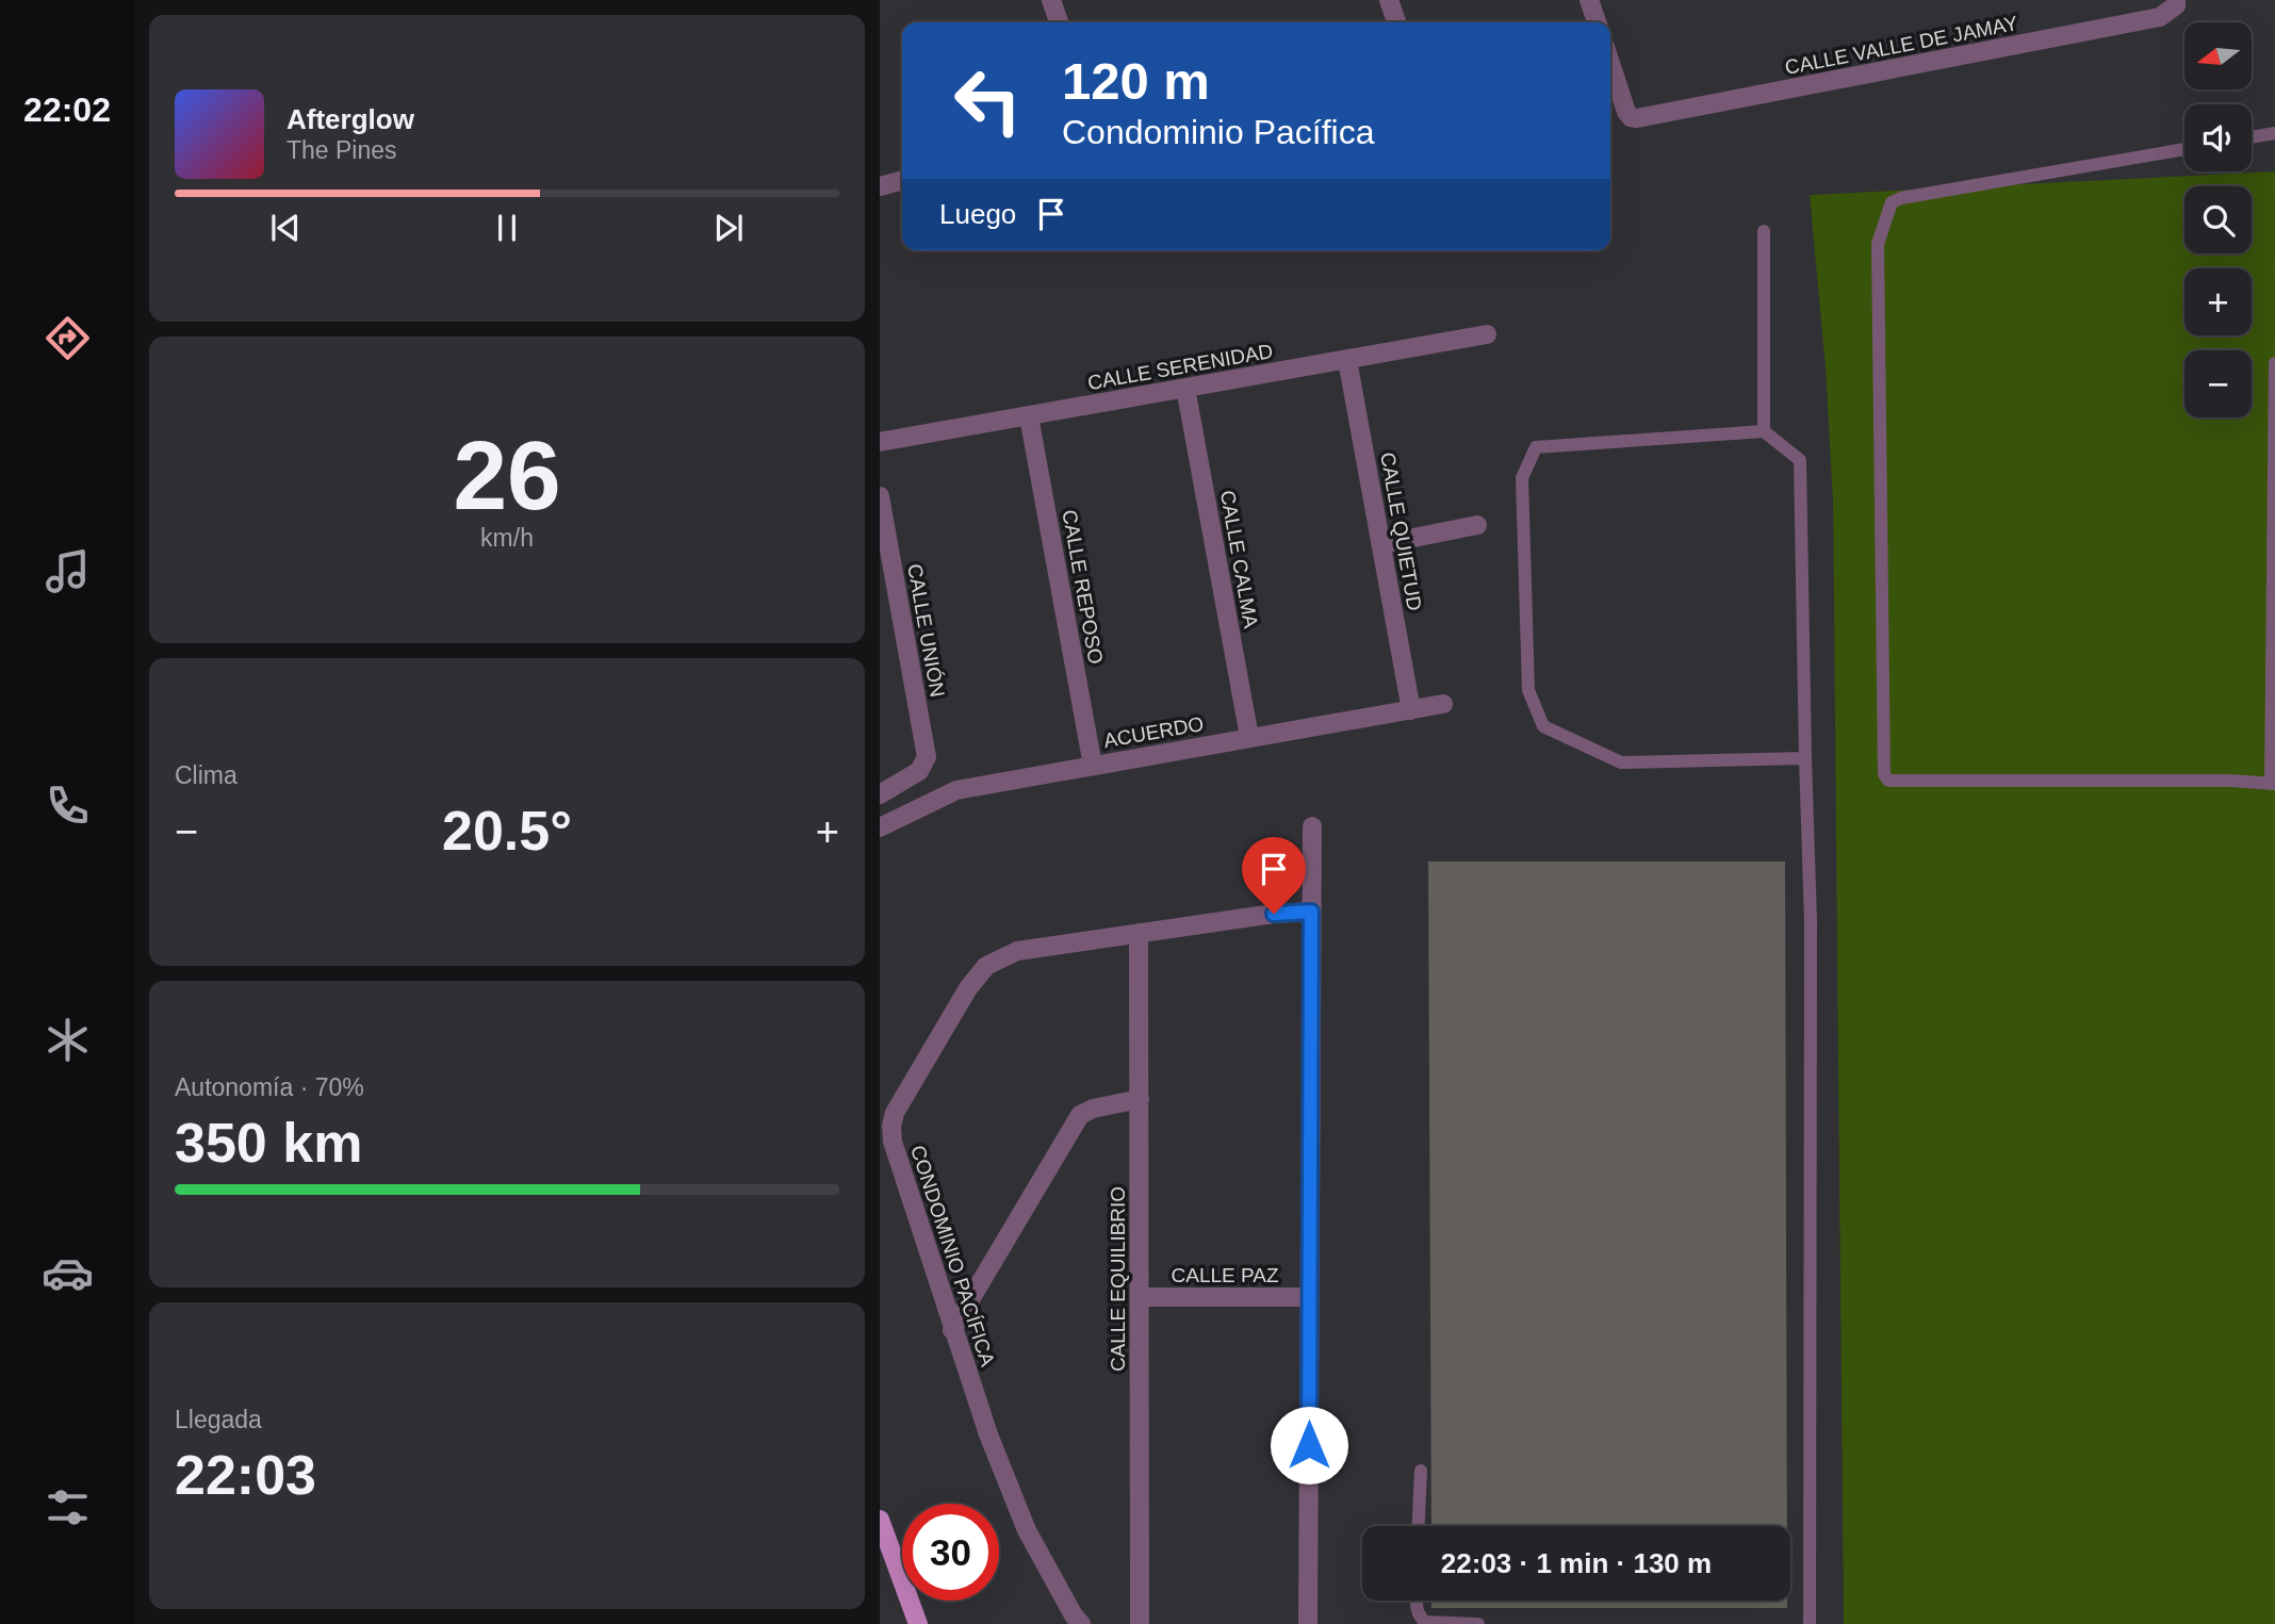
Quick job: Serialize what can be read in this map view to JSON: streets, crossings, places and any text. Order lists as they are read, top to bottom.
{
  "streets": {
    "street": [
      "CALLE VALLE DE JAMAY",
      "CALLE SERENIDAD",
      "CALLE QUIETUD",
      "CALLE CALMA",
      "CALLE REPOSO",
      "CALLE UNIÓN",
      "ACUERDO",
      "CONDOMINIO PACÍFICA",
      "CALLE PAZ",
      "CALLE EQUILIBRIO"
    ]
  },
  "crossings": [
    ["CALLE SERENIDAD", "CALLE QUIETUD"],
    ["CALLE SERENIDAD", "CALLE CALMA"],
    ["CALLE SERENIDAD", "CALLE REPOSO"],
    ["CALLE QUIETUD", "ACUERDO"],
    ["CALLE CALMA", "ACUERDO"],
    ["CALLE REPOSO", "ACUERDO"],
    ["CONDOMINIO PACÍFICA", "CALLE EQUILIBRIO"],
    ["CALLE PAZ", "CALLE EQUILIBRIO"]
  ],
  "north": "left",
  "page": {
    "tabs": "22:02",
    "map_buttons": ["+", "−"],
    "turn": ["120 m", "Condominio Pacífica"],
    "song": ["Afterglow", "The Pines"],
    "then": "Luego",
    "tile": [
      ["26", "km/h"],
      "Clima",
      ["Autonomía · 70%", "350 km"],
      ["Llegada", "22:03"]
    ],
    "heat": ["−", "20.5°", "+"],
    "limit": "30",
    "trip": "22:03 · 1 min · 130 m"
  }
}
